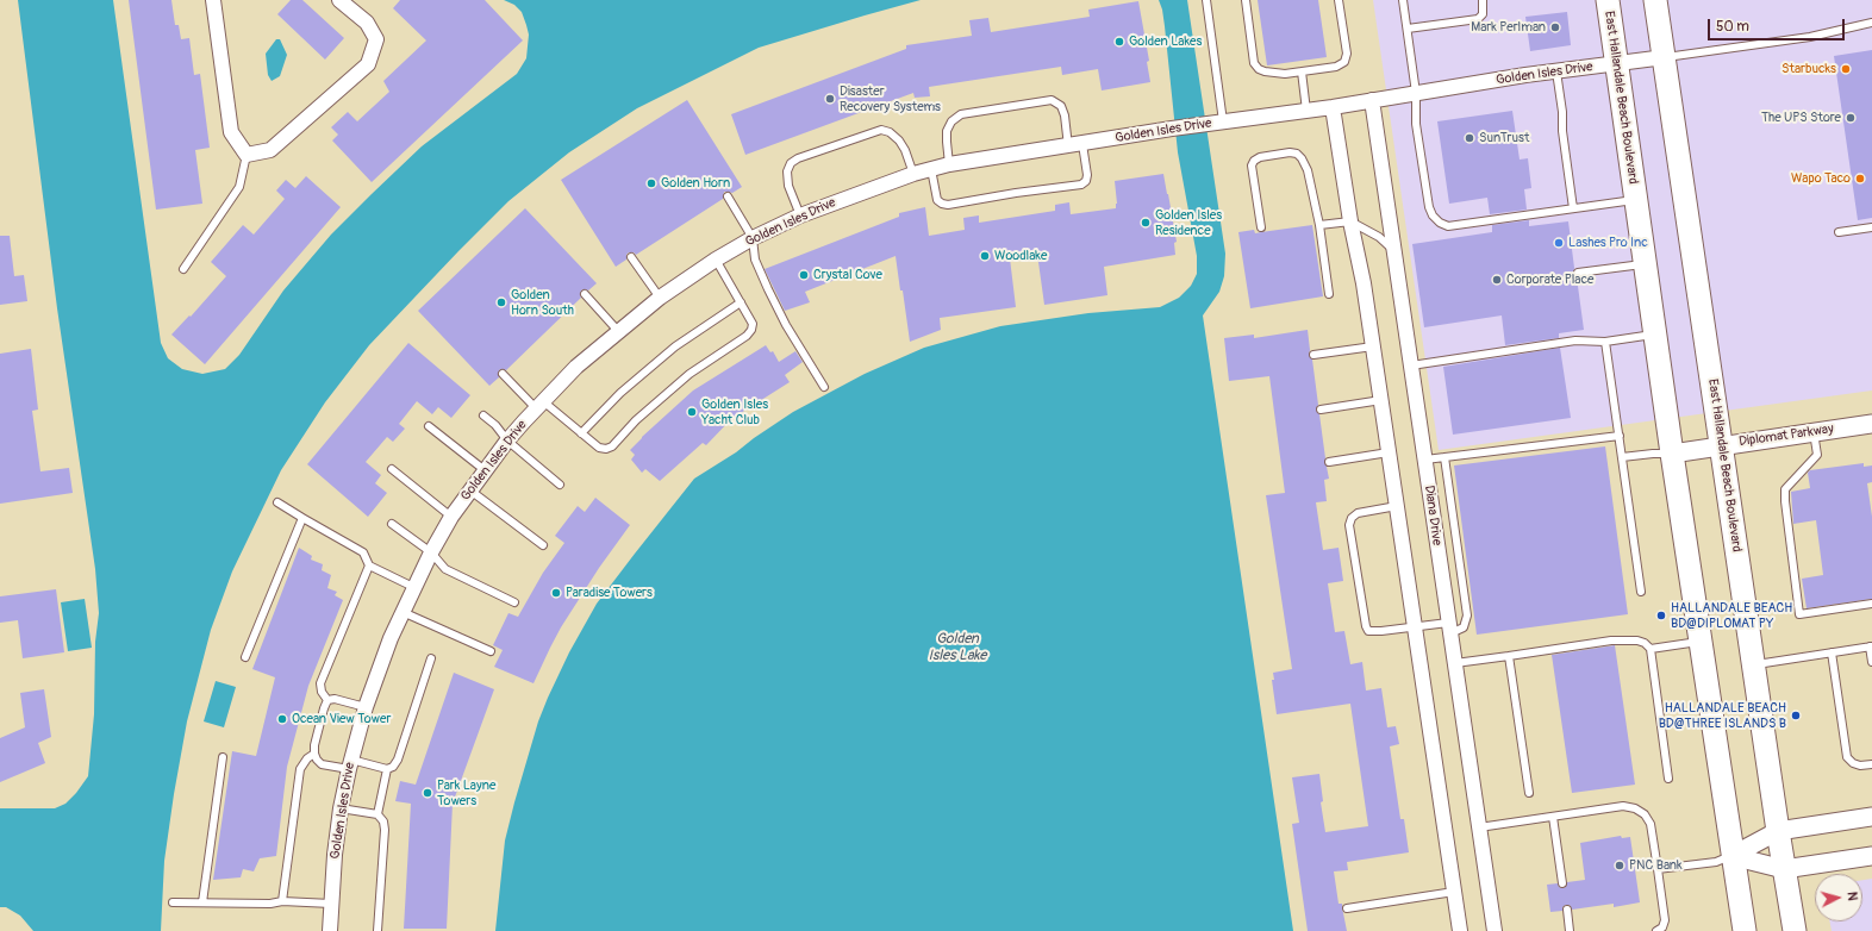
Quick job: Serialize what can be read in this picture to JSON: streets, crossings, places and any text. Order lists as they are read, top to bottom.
{
  "streets": {
    "main road": ["East Hallandale Beach Boulevard"],
    "street": ["Golden Isles Drive", "Diplomat Parkway", "Diana Drive"]
  },
  "crossings": [
    ["Golden Isles Drive", "East Hallandale Beach Boulevard"],
    ["Golden Isles Drive", "Diana Drive"],
    ["East Hallandale Beach Boulevard", "Diplomat Parkway"]
  ],
  "water": ["Golden Isles Lake"],
  "places": [
    "Mark Perlman",
    "Golden Lakes",
    "Starbucks",
    "Disaster Recovery Systems",
    "The UPS Store",
    "SunTrust",
    "Wapo Taco",
    "Golden Horn",
    "Golden Isles Residence",
    "Lashes Pro Inc",
    "Woodlake",
    "Crystal Cove",
    "Corporate Place",
    "Golden Horn South",
    "Golden Isles Yacht Club",
    "Paradise Towers",
    "HALLANDALE BEACH BD@DIPLOMAT PY",
    "HALLANDALE BEACH BD@THREE ISLANDS B",
    "Ocean View Tower",
    "Park Layne Towers",
    "PNC Bank"
  ],
  "scale_bar": "50 m",
  "north": "right"
}
